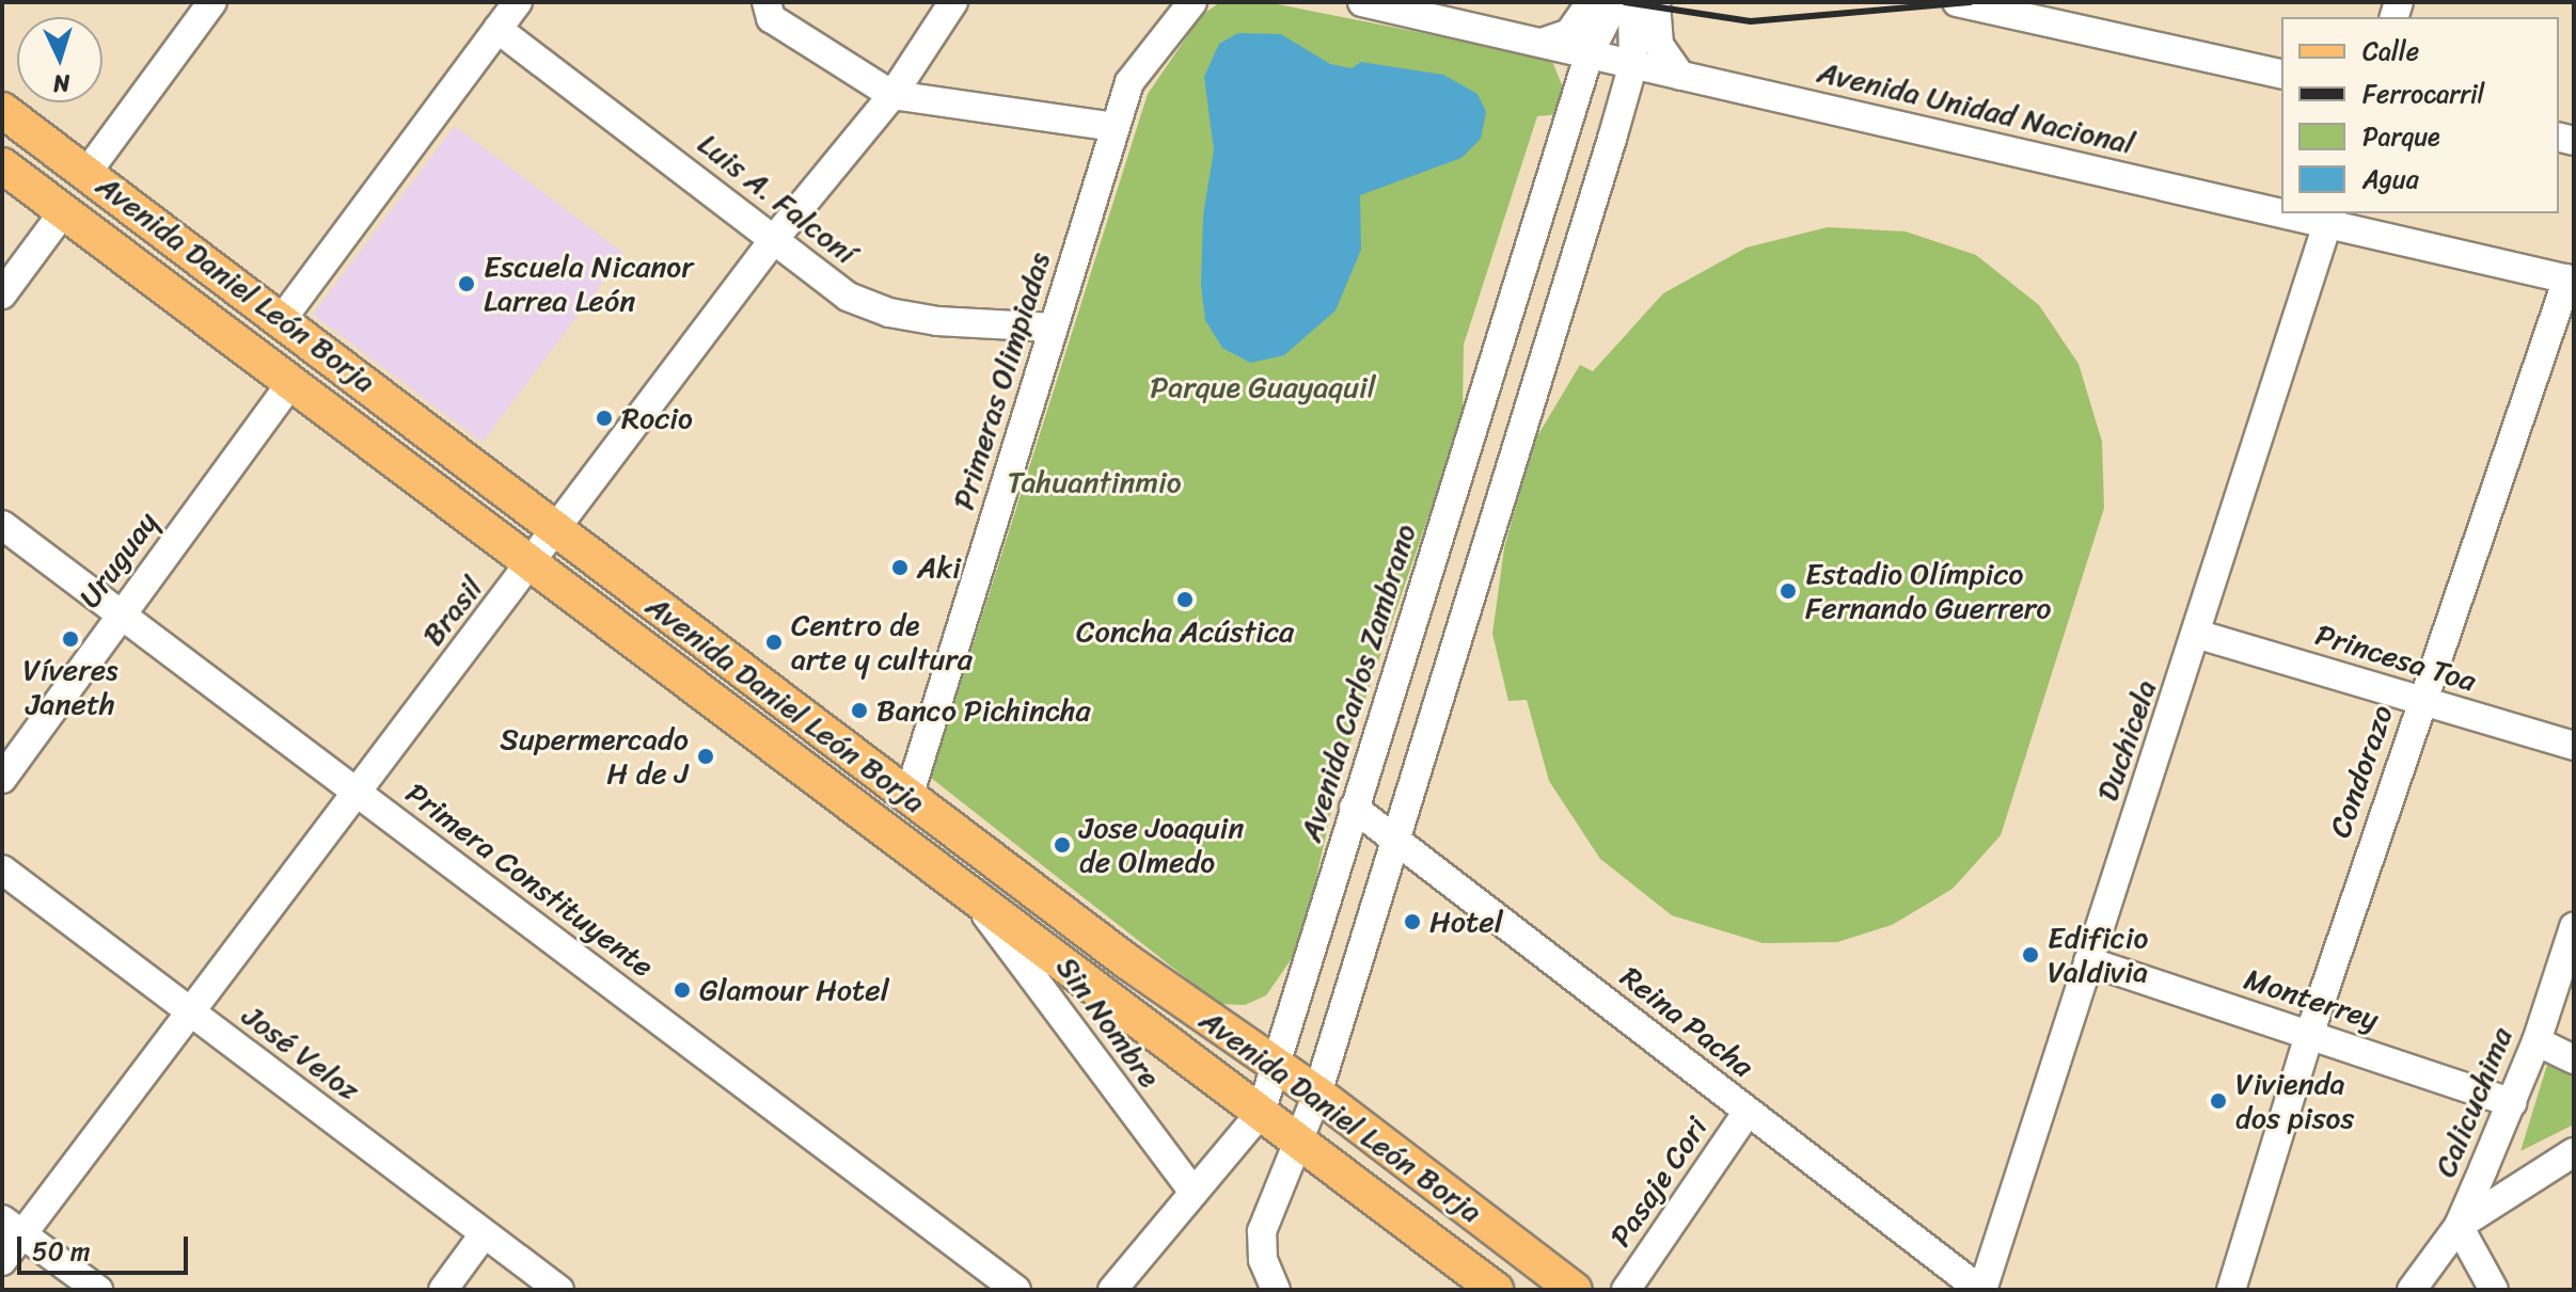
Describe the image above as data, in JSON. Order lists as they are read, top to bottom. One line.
{"streets":{"main road":["Avenida Daniel León Borja"],"street":["Avenida Unidad Nacional","Luis A. Falconí","Primeras Olimpiadas","Uruguay","Brasil","Princesa Toa","Avenida Carlos Zambrano","Duchicela","Condorazo","Primera Constituyente","Monterrey","Sin Nombre","Reina Pacha","José Veloz","Calicuchima","Pasaje Cori"]},"crossings":[["Avenida Unidad Nacional","Avenida Carlos Zambrano"],["Avenida Unidad Nacional","Duchicela"],["Avenida Unidad Nacional","Condorazo"],["Luis A. Falconí","Primeras Olimpiadas"],["Luis A. Falconí","Brasil"],["Avenida Daniel León Borja","Primeras Olimpiadas"],["Avenida Daniel León Borja","Uruguay"],["Avenida Daniel León Borja","Brasil"],["Avenida Daniel León Borja","Avenida Carlos Zambrano"],["Avenida Daniel León Borja","Sin Nombre"],["Uruguay","Primera Constituyente"],["Brasil","Primera Constituyente"],["Brasil","José Veloz"],["Princesa Toa","Duchicela"],["Princesa Toa","Condorazo"],["Avenida Carlos Zambrano","Sin Nombre"],["Avenida Carlos Zambrano","Reina Pacha"],["Duchicela","Monterrey"],["Duchicela","Reina Pacha"],["Condorazo","Monterrey"],["Monterrey","Calicuchima"],["Reina Pacha","Pasaje Cori"]],"parks":["Parque Guayaquil","Tahuantinmio"],"places":["Escuela Nicanor Larrea León","Rocio","Aki","Estadio Olímpico Fernando Guerrero","Concha Acústica","Víveres Janeth","Centro de arte y cultura","Banco Pichincha","Supermercado H de J","Jose Joaquin de Olmedo","Hotel","Edificio Valdivia","Glamour Hotel","Vivienda dos pisos"],"legend":["Calle","Ferrocarril","Parque","Agua"],"scale_bar":"50 m","north":"bottom"}
